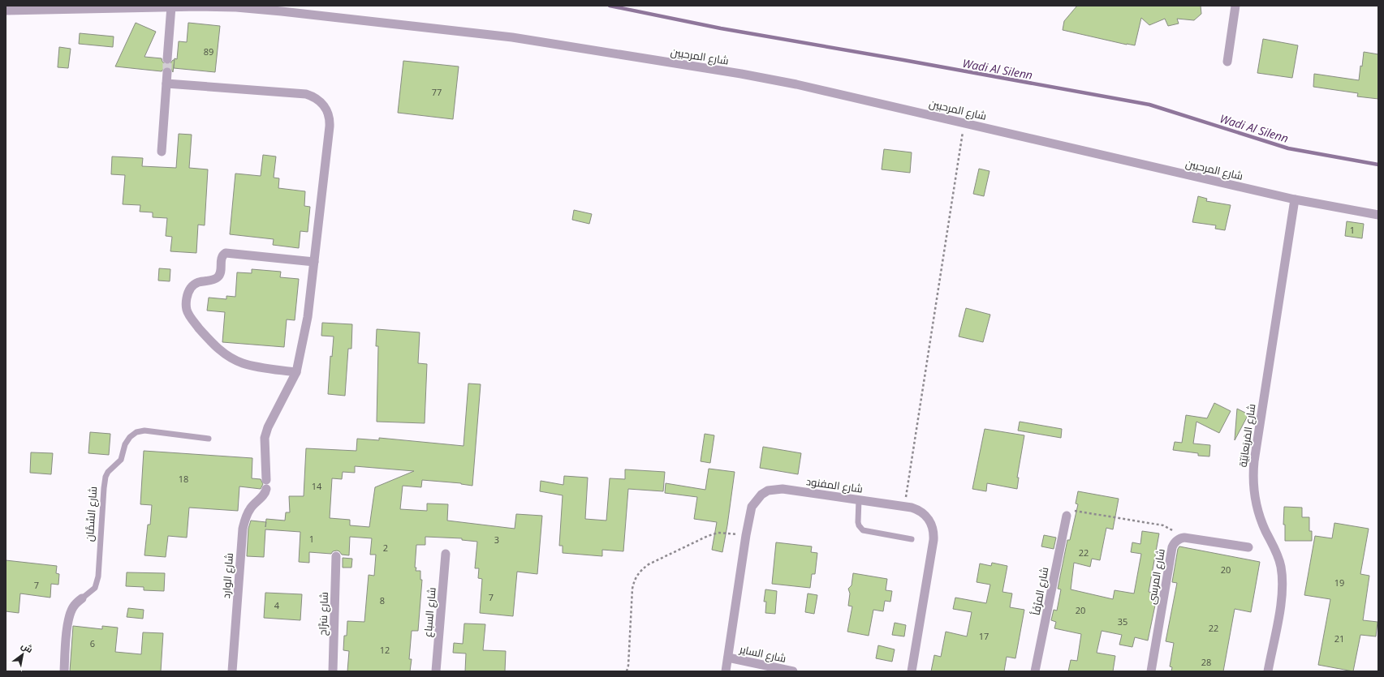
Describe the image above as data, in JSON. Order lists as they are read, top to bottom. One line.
{"streets":{"street":["شارع المرحبين","شارع المَربَعانِيّة","شارع المفنود","شارع السِّمَّان","شارع الوارد","شارع المرسى","شارع المرْفَأ","شارع السباع","شارع سَرَّاح","شارع الساير"]},"crossings":[["شارع المرحبين","شارع المَربَعانِيّة"],["شارع المفنود","شارع الساير"]],"water":["Wadi Al Silenn"],"house_numbers":["89","77","1","18","14","1","3","2","22","20","19","7","7","8","4","20","35","22","17","21","6","12","28"],"north":"top right"}
